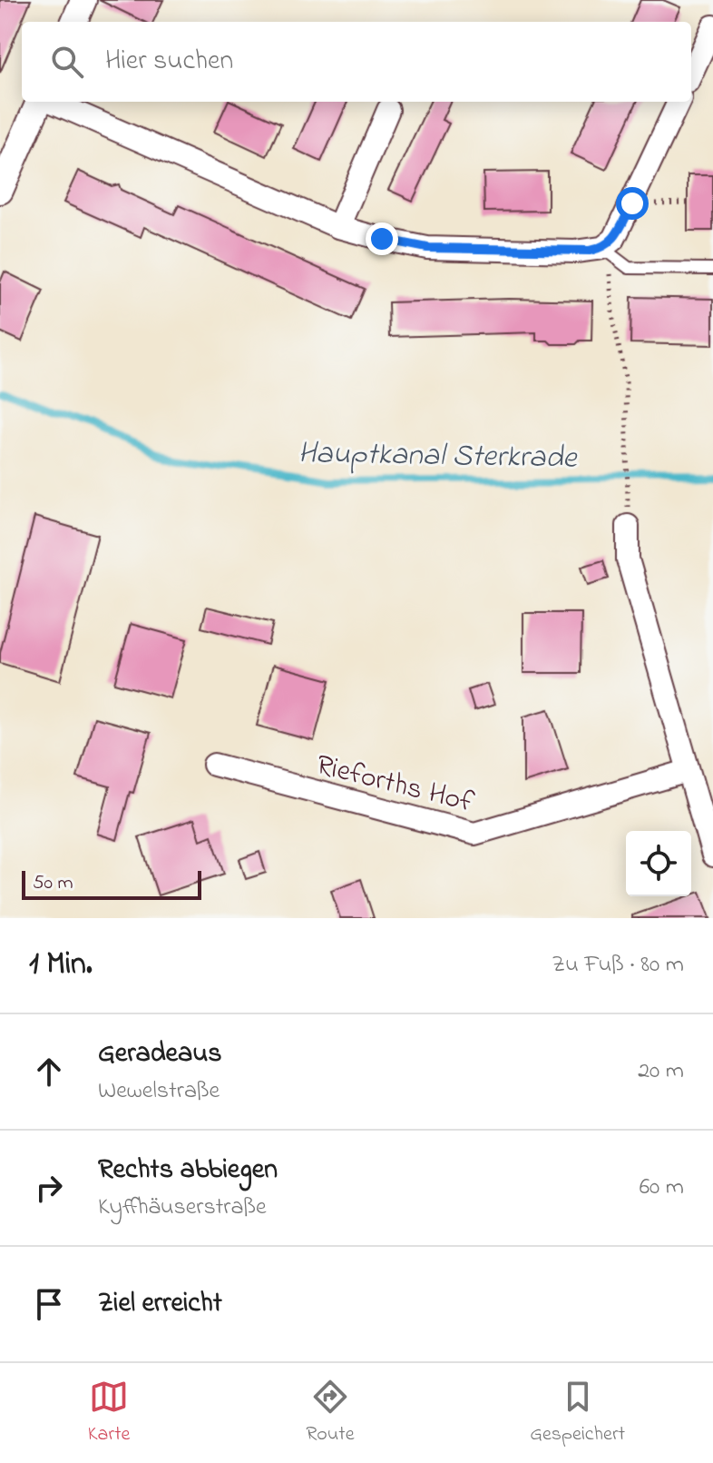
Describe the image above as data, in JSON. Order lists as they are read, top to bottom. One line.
{"streets":{"street":["Rieforths Hof"]},"water":["Hauptkanal Sterkrade"],"scale_bar":"50 m","page":{"search":"Hier suchen","scale":"50 m","heading":["1 Min.","Zu Fuß · 80 m"],"list":[["Geradeaus","Wewelstraße","20 m"],["Rechts abbiegen","Kyffhäuserstraße","60 m"],"Ziel erreicht"],"nav":["Karte","Route","Gespeichert"]}}
